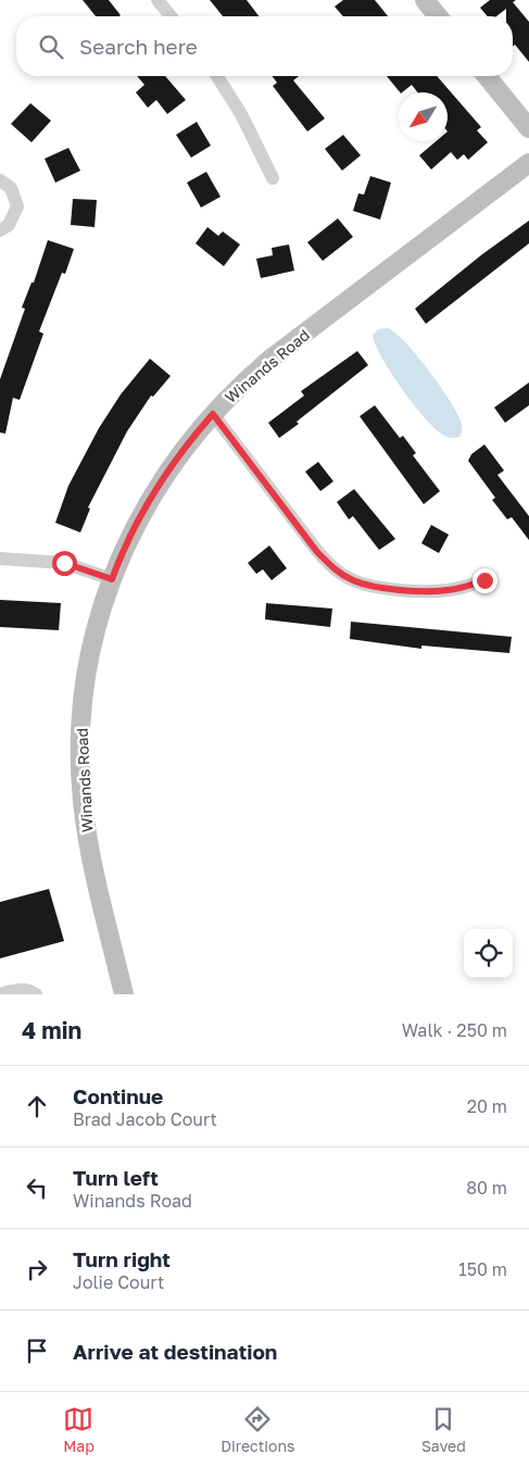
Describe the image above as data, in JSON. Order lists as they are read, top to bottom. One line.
{"streets":{"street":["Winands Road"]},"north":"bottom left","page":{"search":"Search here","heading":["4 min","Walk · 250 m"],"list":[["Continue","Brad Jacob Court","20 m"],["Turn left","Winands Road","80 m"],["Turn right","Jolie Court","150 m"],"Arrive at destination"],"nav":["Map","Directions","Saved"]}}
